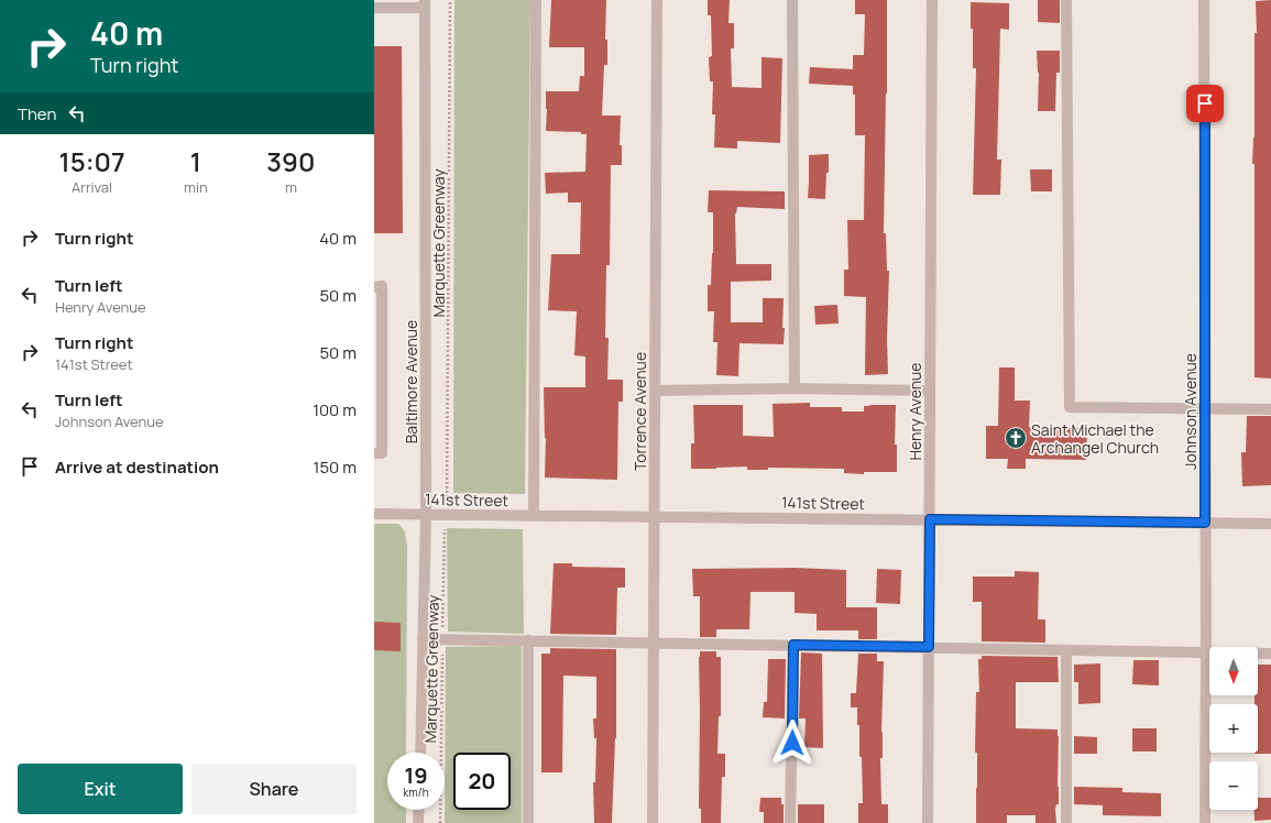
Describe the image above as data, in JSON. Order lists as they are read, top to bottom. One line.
{"streets":{"street":["Baltimore Avenue","Torrence Avenue","Henry Avenue","Johnson Avenue","141st Street"],"path":["Marquette Greenway"]},"crossings":[["Baltimore Avenue","141st Street"],["Torrence Avenue","141st Street"],["Henry Avenue","141st Street"],["Johnson Avenue","141st Street"]],"places":{"church":["Saint Michael the Archangel Church"]},"north":"bottom","page":{"turn":["40 m","Turn right"],"then":"Then","eta":["15:07","Arrival","1","min","390","m"],"list":[{"name":"Turn right","value":"40 m"},{"name":"Turn left","note":"Henry Avenue","value":"50 m"},{"name":"Turn right","note":"141st Street","value":"50 m"},{"name":"Turn left","note":"Johnson Avenue","value":"100 m"},{"name":"Arrive at destination","value":"150 m"}],"map_buttons":["+","−"],"speed":"19 km/h","limit":"20","buttons":["Exit","Share"]}}
